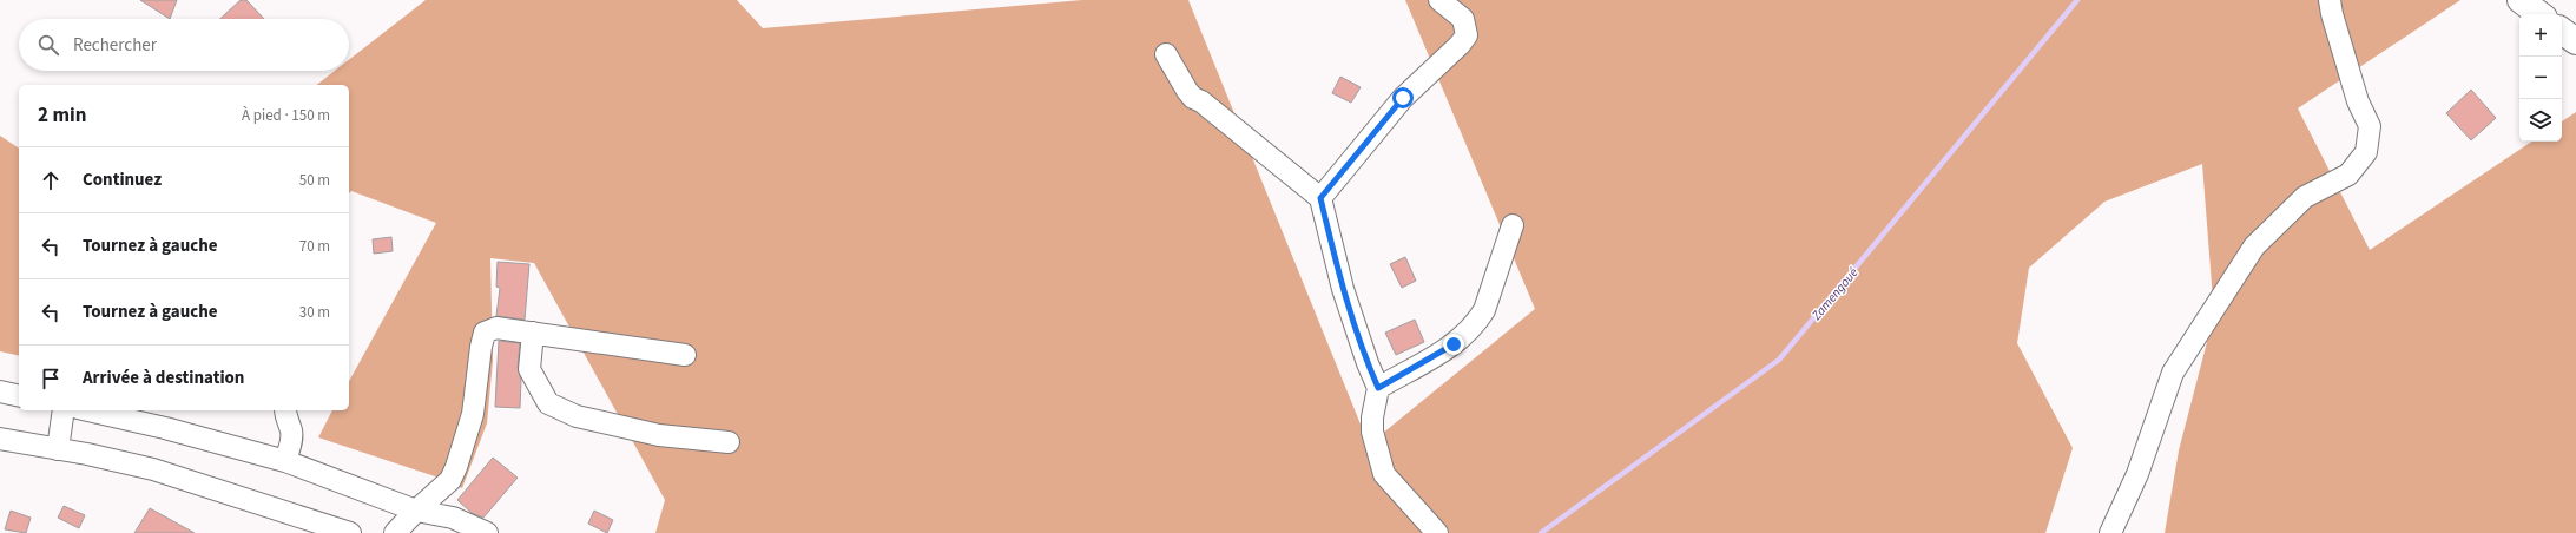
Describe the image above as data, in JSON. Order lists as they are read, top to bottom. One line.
{"water":["Zamengoué"],"page":{"map_buttons":["+","−"],"search":"Rechercher","heading":["2 min","À pied · 150 m"],"list":[["Continuez","50 m"],["Tournez à gauche","70 m"],["Tournez à gauche","30 m"],"Arrivée à destination"]}}
